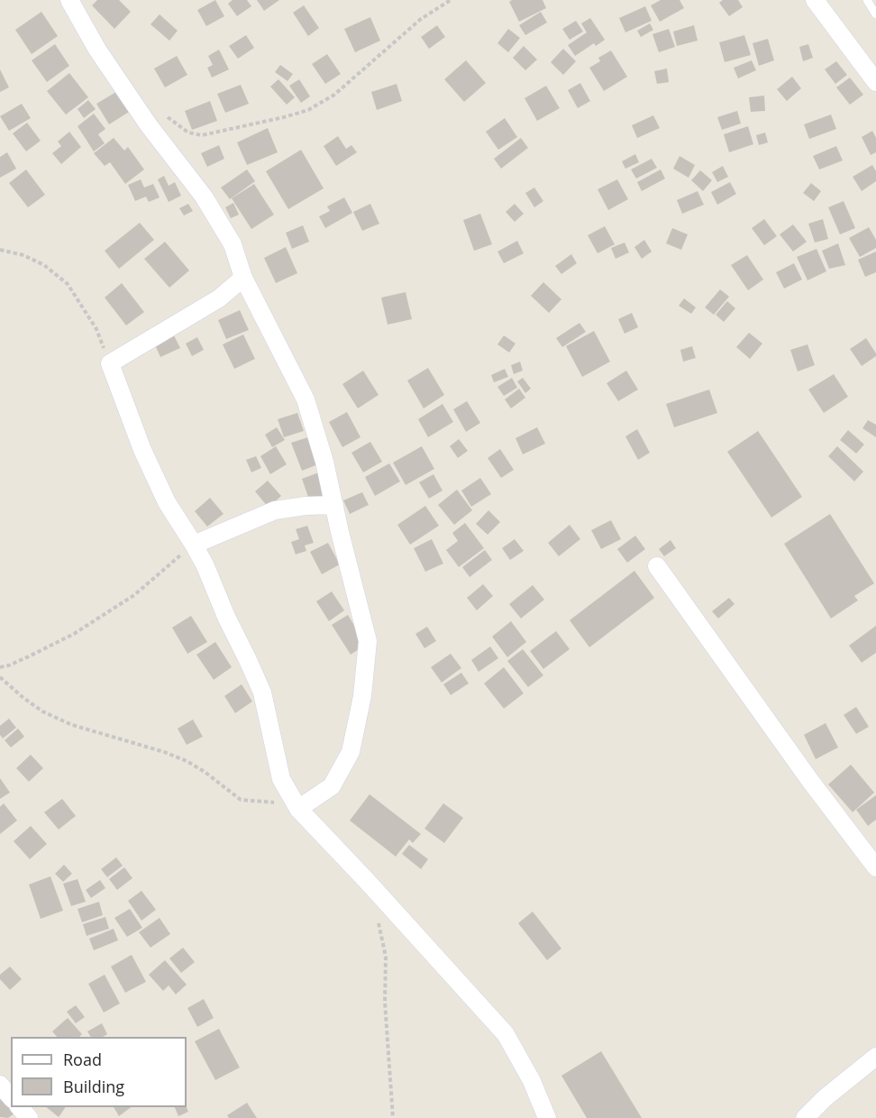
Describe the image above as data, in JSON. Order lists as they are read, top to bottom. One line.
{"legend":["Road","Building"]}
